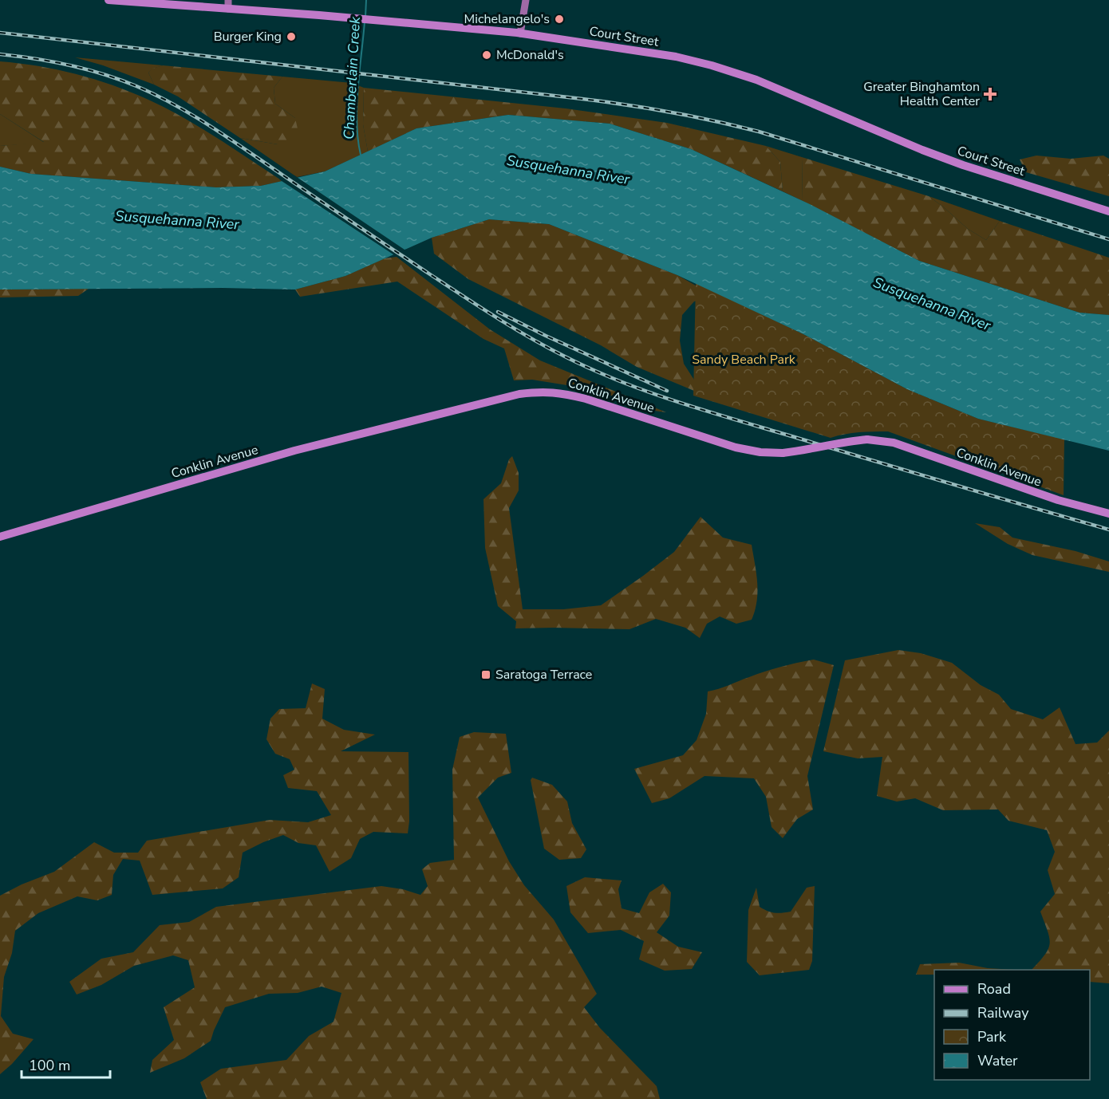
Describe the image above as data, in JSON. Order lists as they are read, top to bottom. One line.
{"streets":{"main road":["Court Street","Conklin Avenue"]},"water":["Chamberlain Creek","Susquehanna River"],"parks":["Sandy Beach Park"],"places":{"other":["Michelangelo's","Burger King","McDonald's"],"health":["Greater Binghamton Health Center"],"transit":["Saratoga Terrace"]},"legend":["Road","Railway","Park","Water"],"scale_bar":"100 m"}
